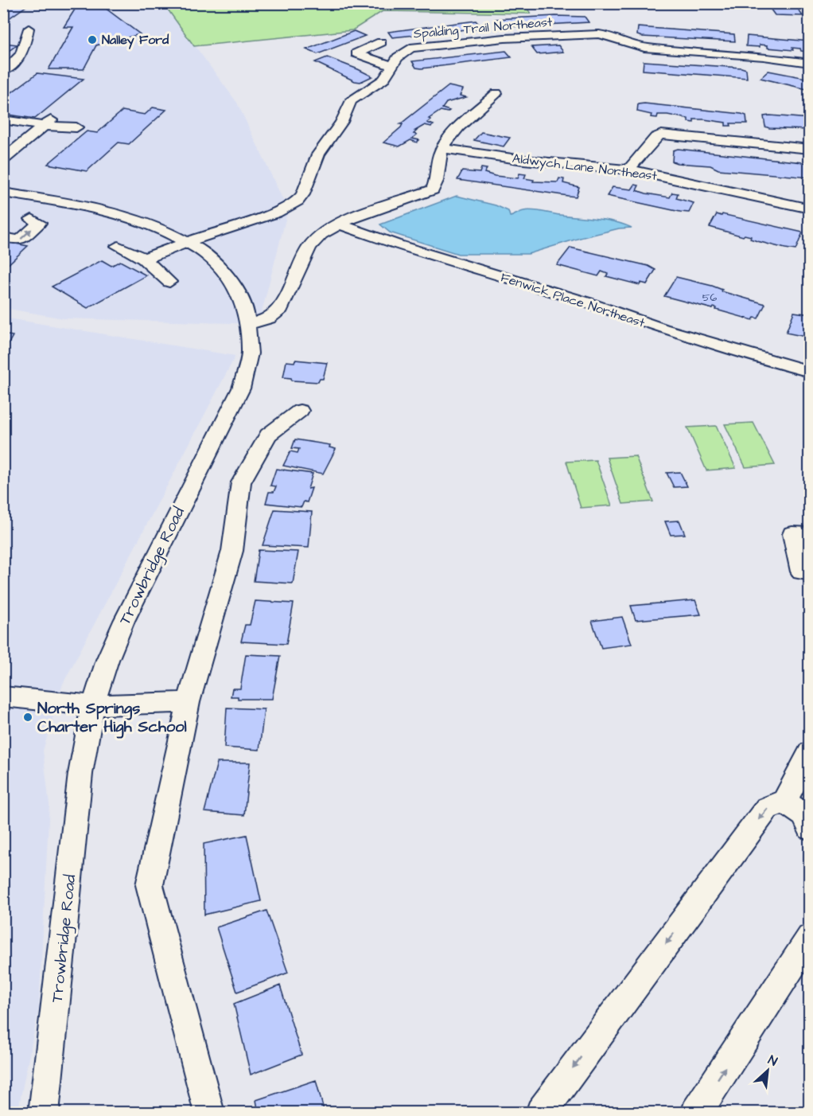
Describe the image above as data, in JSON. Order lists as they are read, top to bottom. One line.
{"streets":{"street":["Spalding Trail Northeast","Aldwych Lane Northeast","Fenwick Place Northeast","Trowbridge Road"]},"crossings":[["Spalding Trail Northeast","Trowbridge Road"]],"places":["Nalley Ford","North Springs Charter High School"],"house_numbers":["56"],"north":"top right"}
